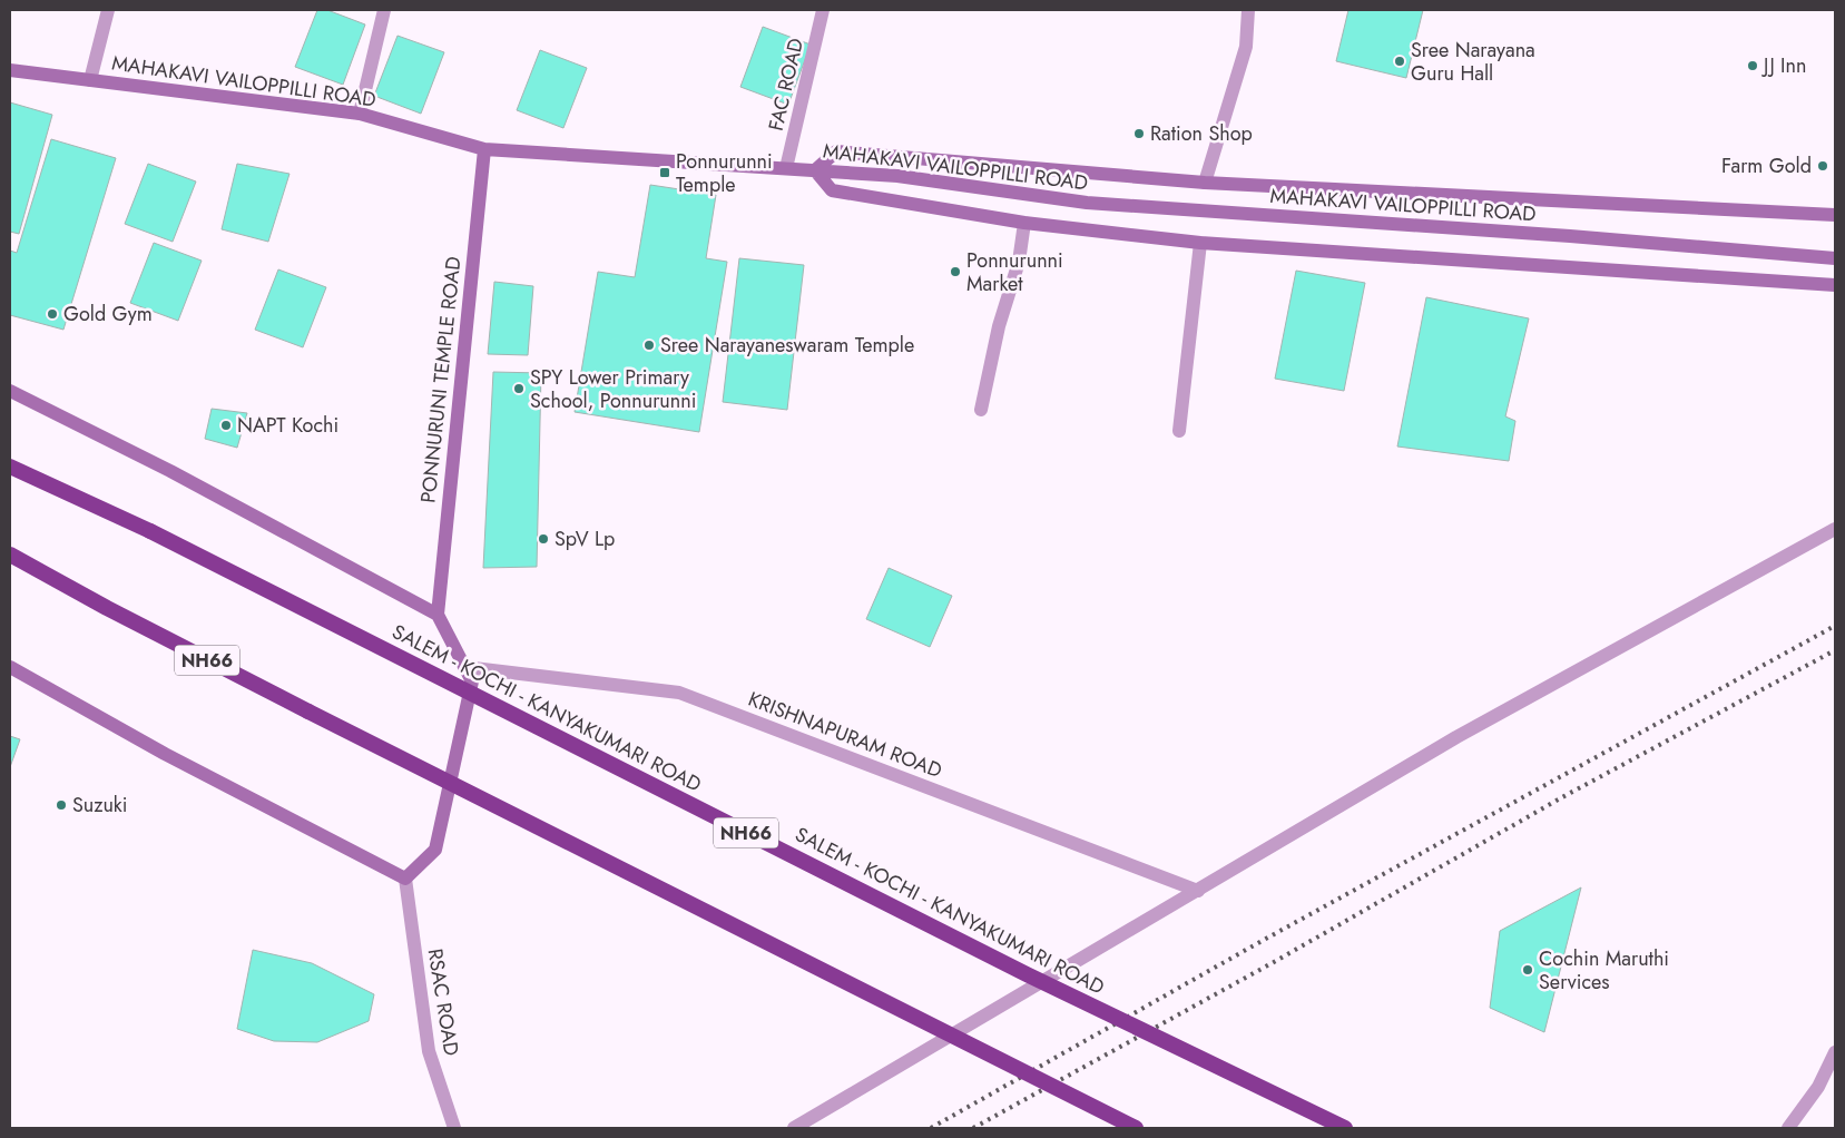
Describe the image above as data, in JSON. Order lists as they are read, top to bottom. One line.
{"streets":{"highway":["NH66","SALEM - KOCHI - KANYAKUMARI ROAD"],"main road":["MAHAKAVI VAILOPPILLI ROAD","PONNURUNI TEMPLE ROAD"],"street":["FAC ROAD","KRISHNAPURAM ROAD","RSAC ROAD"]},"crossings":[["MAHAKAVI VAILOPPILLI ROAD","FAC ROAD"],["MAHAKAVI VAILOPPILLI ROAD","PONNURUNI TEMPLE ROAD"]],"places":{"other":["Sree Narayana Guru Hall","JJ Inn","Ration Shop","Farm Gold","Ponnurunni Market","Gold Gym","Sree Narayaneswaram Temple","SPY Lower Primary School, Ponnurunni","NAPT Kochi","SpV Lp","Suzuki","Cochin Maruthi Services"],"transit":["Ponnurunni Temple"]}}
